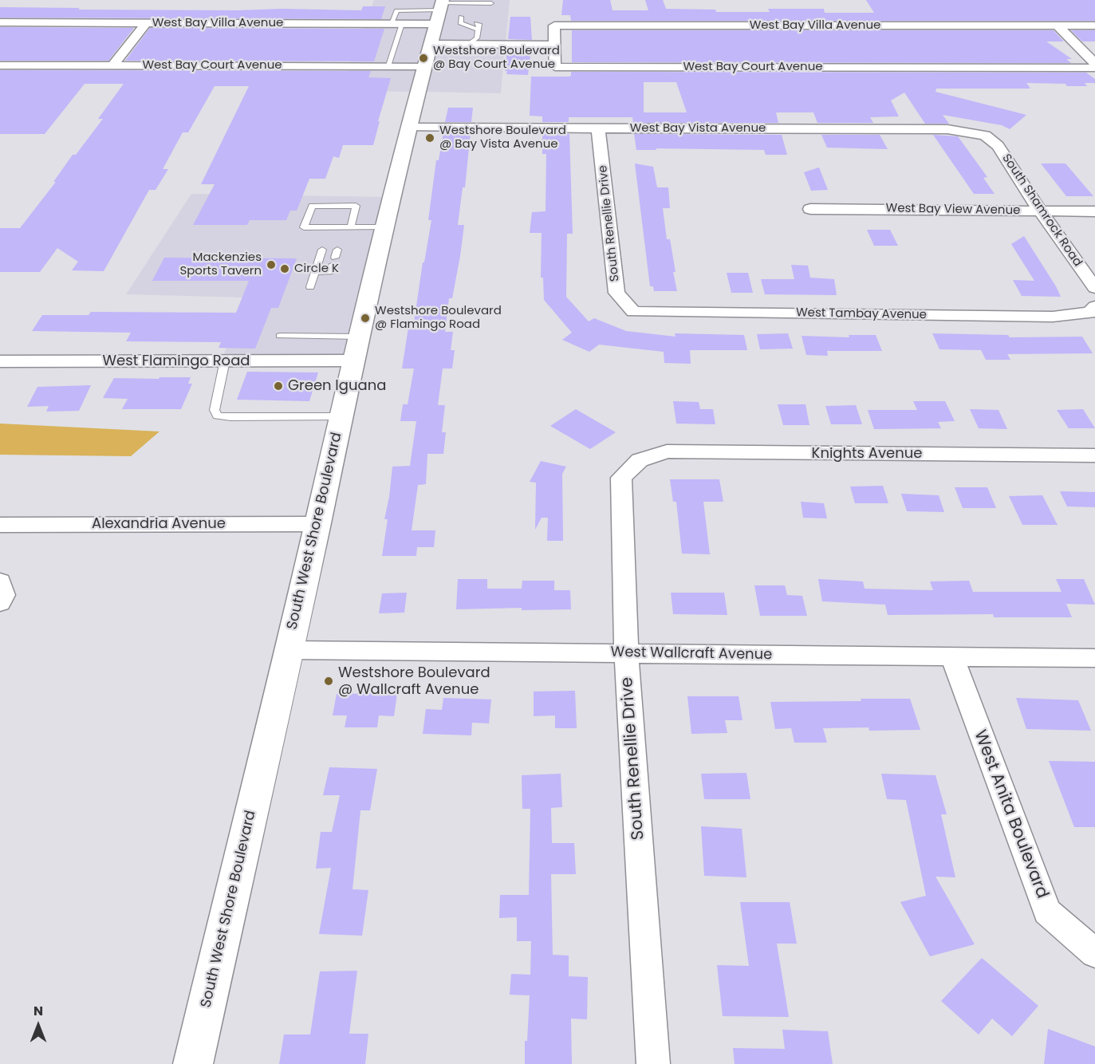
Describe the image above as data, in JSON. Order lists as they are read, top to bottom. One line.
{"streets":{"street":["West Bay Villa Avenue","West Bay Court Avenue","West Bay Vista Avenue","West Bay View Avenue","South Shamrock Road","South Renellie Drive","West Tambay Avenue","West Flamingo Road","Knights Avenue","Alexandria Avenue","South West Shore Boulevard","West Wallcraft Avenue","West Anita Boulevard"]},"crossings":[["West Bay Villa Avenue","West Bay Court Avenue"],["West Bay Villa Avenue","South West Shore Boulevard"],["West Bay Court Avenue","South West Shore Boulevard"],["West Bay Vista Avenue","South Shamrock Road"],["West Bay Vista Avenue","South Renellie Drive"],["West Bay Vista Avenue","South West Shore Boulevard"],["West Bay View Avenue","South Shamrock Road"],["South Renellie Drive","West Tambay Avenue"],["South Renellie Drive","Knights Avenue"],["South Renellie Drive","West Wallcraft Avenue"],["West Flamingo Road","South West Shore Boulevard"],["Alexandria Avenue","South West Shore Boulevard"],["South West Shore Boulevard","West Wallcraft Avenue"],["West Wallcraft Avenue","West Anita Boulevard"]],"places":["Westshore Boulevard @ Bay Court Avenue","Westshore Boulevard @ Bay Vista Avenue","Mackenzies Sports Tavern","Circle K","Westshore Boulevard @ Flamingo Road","Green Iguana","Westshore Boulevard @ Wallcraft Avenue"],"north":"top"}
